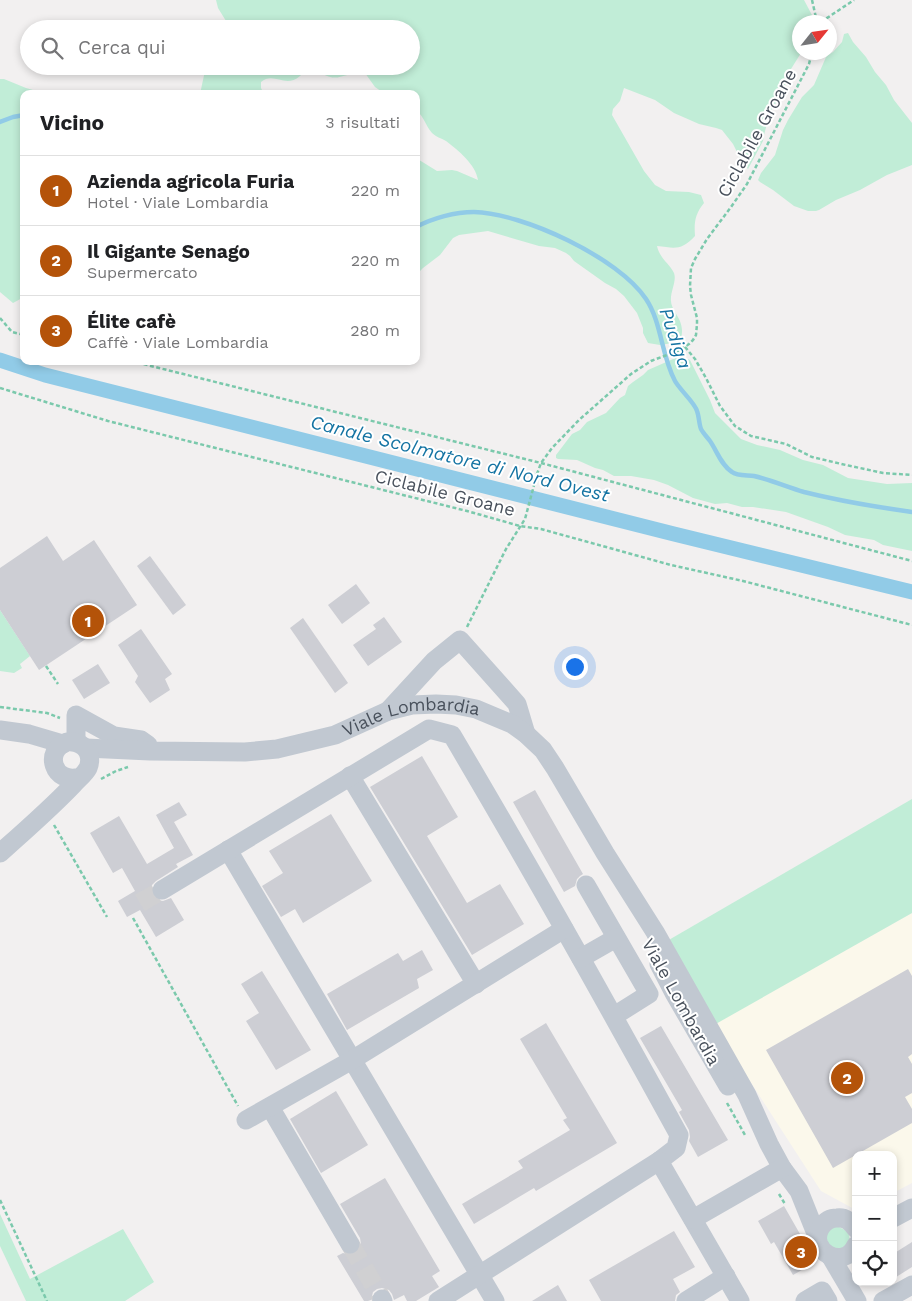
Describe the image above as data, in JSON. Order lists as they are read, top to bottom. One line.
{"streets":{"street":["Viale Lombardia"],"path":["Ciclabile Groane"]},"water":["Pudiga","Canale Scolmatore di Nord Ovest"],"north":"top right","page":{"search":"Cerca qui","heading":["Vicino","3 risultati"],"list":[{"mark":"1","name":"Azienda agricola Furia","note":"Hotel · Viale Lombardia","value":"220 m"},{"mark":"2","name":"Il Gigante Senago","note":"Supermercato","value":"220 m"},{"mark":"3","name":"Élite cafè","note":"Caffè · Viale Lombardia","value":"280 m"}],"pins":["1","2","3"],"map_buttons":["+","−"]}}
